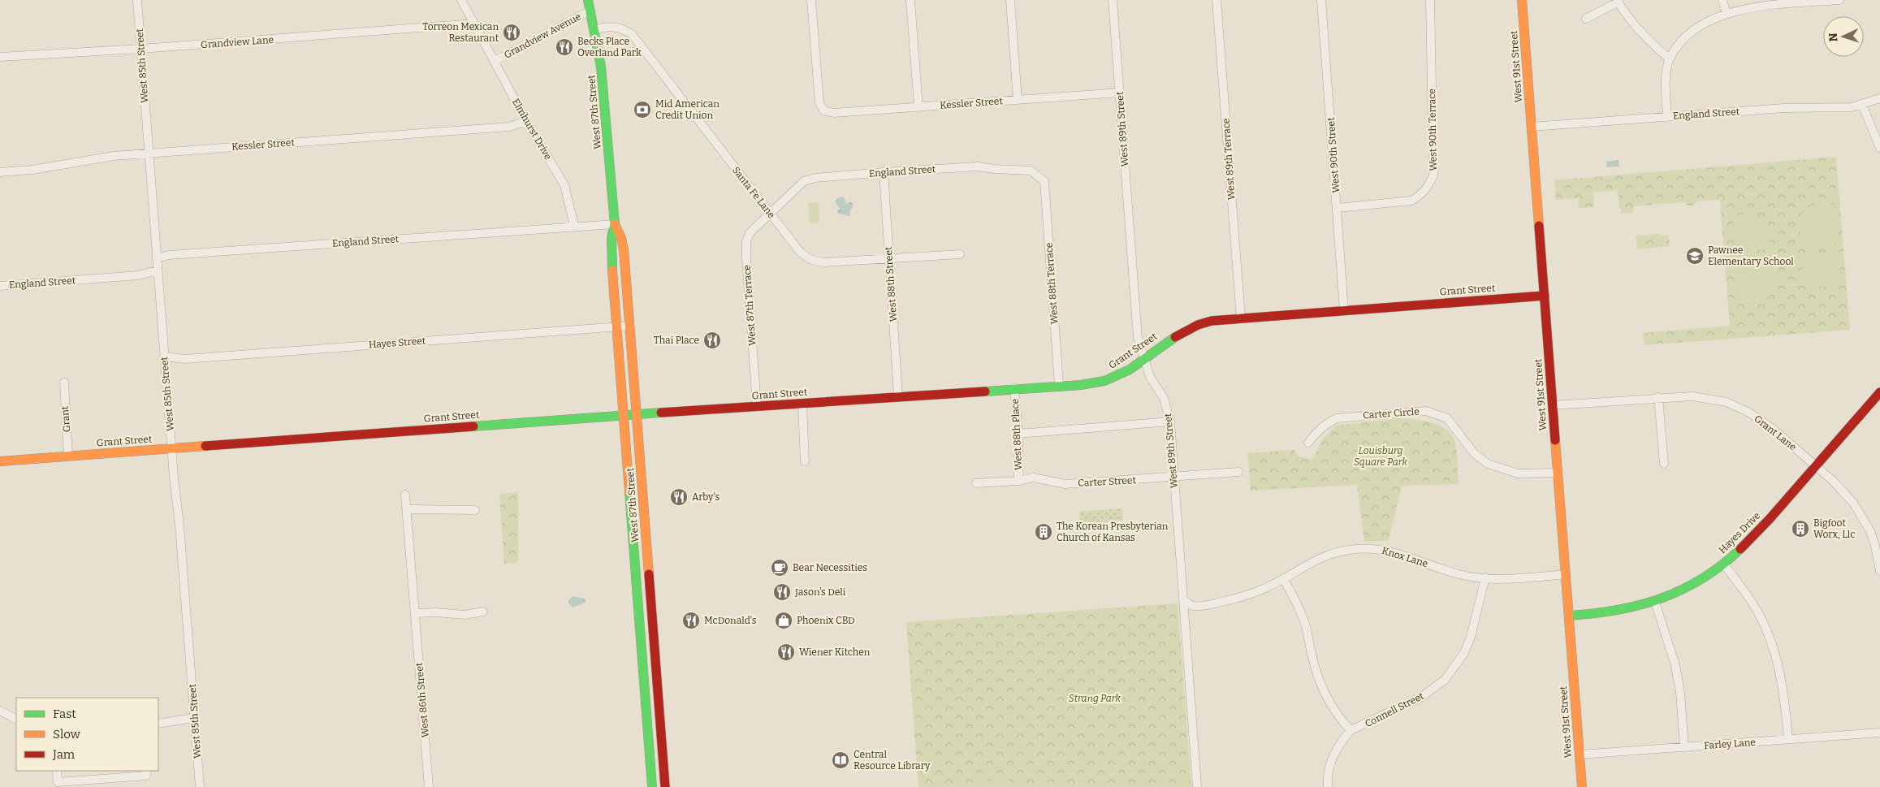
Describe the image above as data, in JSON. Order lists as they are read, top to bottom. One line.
{"streets":{"street":["Grandview Avenue","Grandview Lane","West 85th Street","West 91st Street","Kessler Street","West 87th Street","England Street","Elmhurst Drive","West 89th Street","West 90th Terrace","West 90th Street","West 89th Terrace","Santa Fe Lane","West 88th Terrace","West 88th Street","Grant Street","West 87th Terrace","Hayes Street","Carter Circle","Grant","Grant Lane","West 88th Place","Carter Street","Hayes Drive","Knox Lane","West 86th Street","Connell Street","Farley Lane"]},"crossings":[["Grandview Avenue","West 87th Street"],["Grandview Avenue","Elmhurst Drive"],["Grandview Lane","West 85th Street"],["Grandview Lane","Elmhurst Drive"],["West 85th Street","Kessler Street"],["West 85th Street","England Street"],["West 85th Street","Grant Street"],["West 85th Street","Hayes Street"],["West 91st Street","England Street"],["West 91st Street","Grant Street"],["West 91st Street","Carter Circle"],["West 91st Street","Grant Lane"],["West 91st Street","Hayes Drive"],["West 91st Street","Knox Lane"],["West 91st Street","Farley Lane"],["Kessler Street","Elmhurst Drive"],["Kessler Street","West 89th Street"],["West 87th Street","Santa Fe Lane"],["West 87th Street","Grant Street"],["West 87th Street","Hayes Street"],["England Street","Elmhurst Drive"],["England Street","Santa Fe Lane"],["England Street","West 88th Terrace"],["England Street","West 88th Street"],["England Street","West 87th Terrace"],["West 89th Street","Grant Street"],["West 89th Street","Carter Street"],["West 89th Street","Knox Lane"],["West 90th Terrace","West 90th Street"],["West 90th Street","Grant Street"],["West 89th Terrace","Grant Street"],["Santa Fe Lane","West 88th Street"],["Santa Fe Lane","West 87th Terrace"],["West 88th Terrace","Grant Street"],["West 88th Street","Grant Street"],["Grant Street","West 87th Terrace"],["Grant Street","Grant"],["Grant Street","West 88th Place"],["Grant Lane","Hayes Drive"],["West 88th Place","Carter Street"],["Knox Lane","Connell Street"]],"parks":["Louisburg Square Park","Strang Park"],"places":{"restaurant":["Torreon Mexican Restaurant","Becks Place Overland Park","Thai Place","Arby's","Jason's Deli","McDonald's","Wiener Kitchen"],"bank":["Mid American Credit Union"],"school or university":["Pawnee Elementary School"],"building":["Bigfoot Worx, Llc","The Korean Presbyterian Church of Kansas"],"cafe":["Bear Necessities"],"shop":["Phoenix CBD"],"library":["Central Resource Library"]},"legend":["Fast","Slow","Jam"],"north":"left"}
